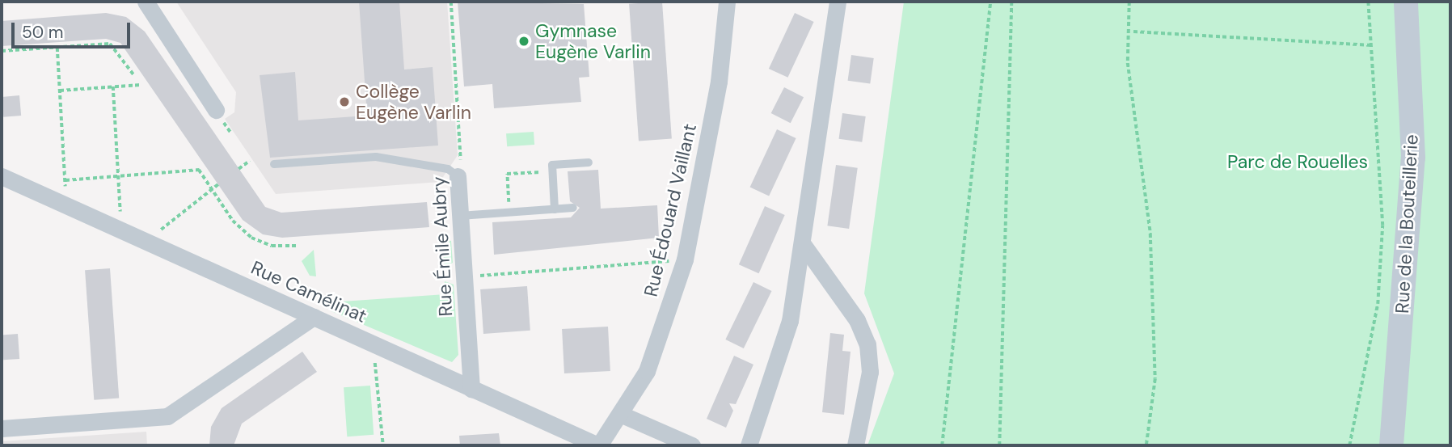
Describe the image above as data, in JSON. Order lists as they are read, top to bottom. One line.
{"streets":{"street":["Rue Édouard Vaillant","Rue de la Bouteillerie","Rue Émile Aubry","Rue Camélinat"]},"crossings":[["Rue Édouard Vaillant","Rue Camélinat"],["Rue Émile Aubry","Rue Camélinat"]],"parks":["Parc de Rouelles"],"places":["Gymnase Eugène Varlin","Collège Eugène Varlin"],"scale_bar":"50 m"}
